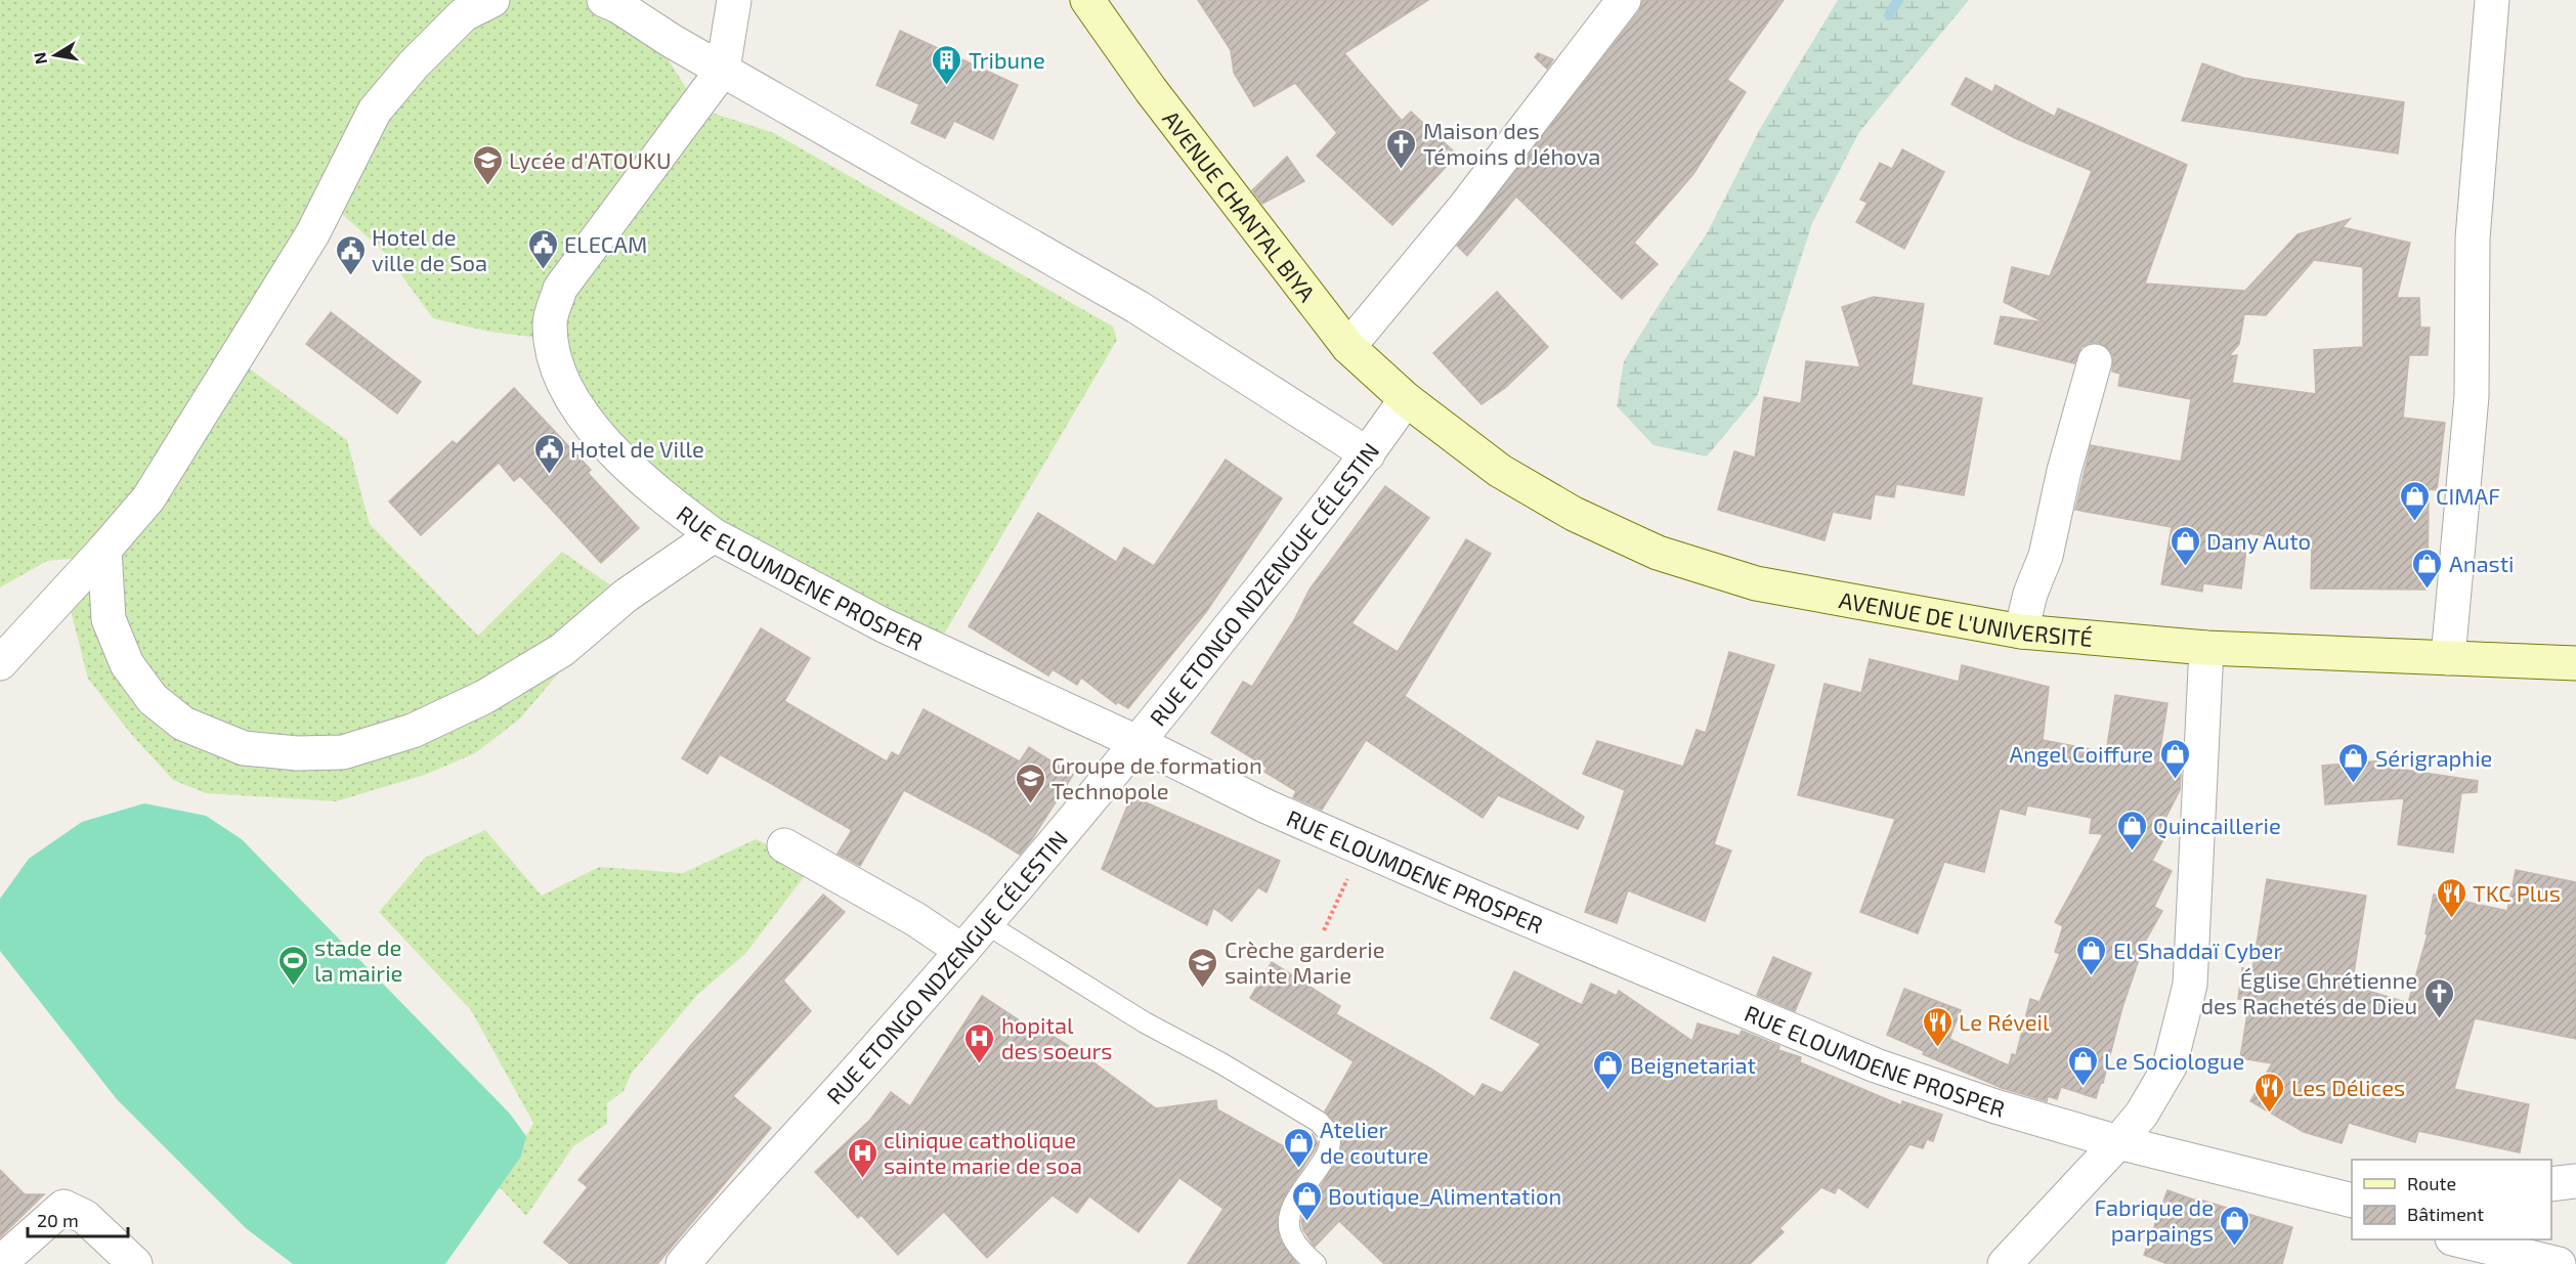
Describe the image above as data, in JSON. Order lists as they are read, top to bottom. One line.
{"streets":{"main road":["AVENUE CHANTAL BIYA","AVENUE DE L'UNIVERSITÉ"],"street":["RUE ELOUMDENE PROSPER","RUE ETONGO NDZENGUE CÉLESTIN"]},"crossings":[["AVENUE CHANTAL BIYA","RUE ETONGO NDZENGUE CÉLESTIN"],["AVENUE CHANTAL BIYA","AVENUE DE L'UNIVERSITÉ"],["RUE ELOUMDENE PROSPER","RUE ETONGO NDZENGUE CÉLESTIN"],["RUE ETONGO NDZENGUE CÉLESTIN","AVENUE DE L'UNIVERSITÉ"]],"places":{"building":["Tribune"],"church":["Maison des Témoins d Jéhova","Église Chrétienne des Rachetés de Dieu"],"school or university":["Lycée d'ATOUKU","Groupe de formation Technopole","Crèche garderie sainte Marie"],"public building":["ELECAM","Hotel de ville de Soa","Hotel de Ville"],"shop":["CIMAF","Dany Auto","Anasti","Angel Coiffure","Sérigraphie","Quincaillerie","El Shaddaï Cyber","Le Sociologue","Beignetariat","Atelier de couture","Boutique_Alimentation","Fabrique de parpaings"],"restaurant":["TKC Plus","Le Réveil","Les Délices"],"sports":["stade de la mairie"],"hospital":["hopital des soeurs","clinique catholique sainte marie de soa"]},"legend":["Route","Bâtiment"],"scale_bar":"20 m","north":"left"}
